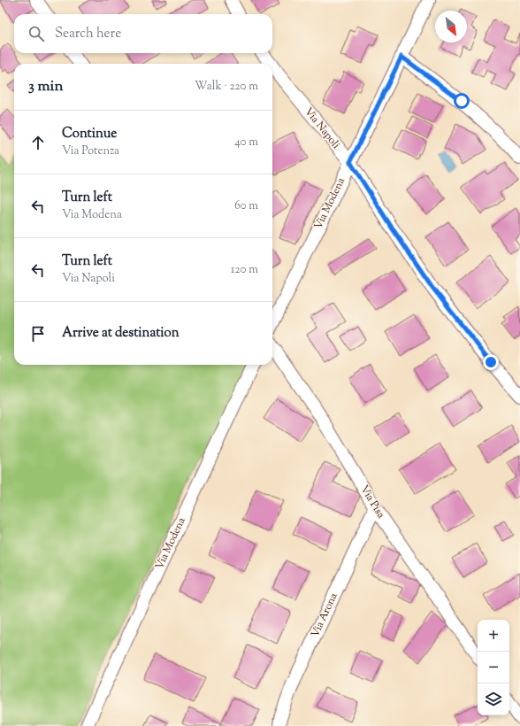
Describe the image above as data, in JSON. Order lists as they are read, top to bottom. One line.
{"streets":{"street":["Via Napoli","Via Modena","Via Pisa","Via Arona"]},"crossings":[["Via Napoli","Via Modena"],["Via Pisa","Via Arona"]],"north":"bottom right","page":{"search":"Search here","heading":["3 min","Walk · 220 m"],"list":[["Continue","Via Potenza","40 m"],["Turn left","Via Modena","60 m"],["Turn left","Via Napoli","120 m"],"Arrive at destination"],"map_buttons":["+","−"]}}
